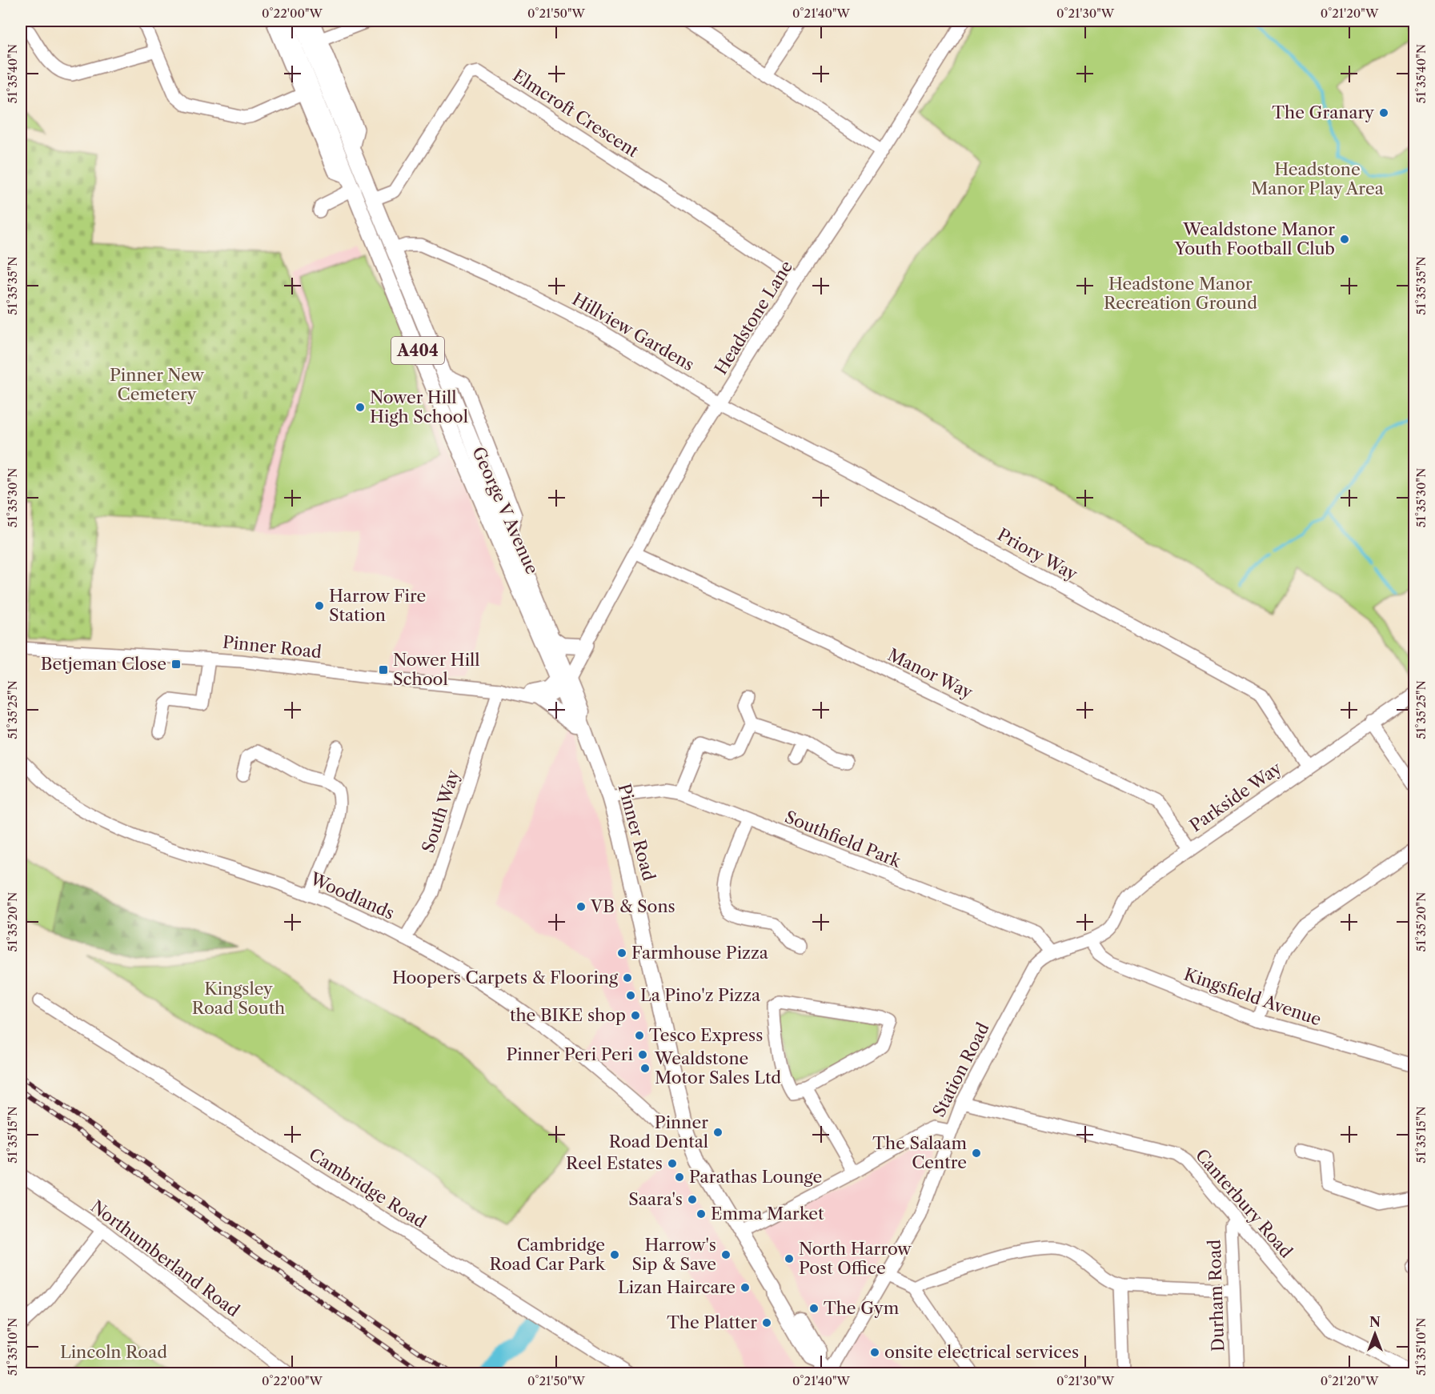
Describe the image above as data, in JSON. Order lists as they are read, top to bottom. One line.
{"streets":{"main road":["A404","George V Avenue","Pinner Road"],"street":["Elmcroft Crescent","Headstone Lane","Hillview Gardens","Priory Way","Manor Way","Parkside Way","South Way","Southfield Park","Woodlands","Kingsfield Avenue","Station Road","Cambridge Road","Canterbury Road","Northumberland Road","Durham Road"]},"crossings":[["Elmcroft Crescent","Headstone Lane"],["Elmcroft Crescent","George V Avenue"],["Headstone Lane","Hillview Gardens"],["Headstone Lane","George V Avenue"],["Headstone Lane","Priory Way"],["Headstone Lane","Pinner Road"],["Headstone Lane","Manor Way"],["Hillview Gardens","George V Avenue"],["Hillview Gardens","Priory Way"],["George V Avenue","Pinner Road"],["Priory Way","Parkside Way"],["Pinner Road","South Way"],["Pinner Road","Southfield Park"],["Pinner Road","Station Road"],["Manor Way","Parkside Way"],["Parkside Way","Kingsfield Avenue"],["Parkside Way","Station Road"],["South Way","Woodlands"],["Southfield Park","Station Road"],["Kingsfield Avenue","Station Road"],["Station Road","Canterbury Road"],["Canterbury Road","Durham Road"]],"parks":["Headstone Manor Play Area","Headstone Manor Recreation Ground","Pinner New Cemetery","Kingsley Road South","Lincoln Road"],"places":{"other":["The Granary","Wealdstone Manor Youth Football Club","Nower Hill High School","Harrow Fire Station","VB & Sons","Farmhouse Pizza","Hoopers Carpets & Flooring","La Pino'z Pizza","the BIKE shop","Tesco Express","Pinner Peri Peri","Wealdstone Motor Sales Ltd","Pinner Road Dental","The Salaam Centre","Reel Estates","Parathas Lounge","Saara's","Emma Market","Cambridge Road Car Park","Harrow's Sip & Save","North Harrow Post Office","Lizan Haircare","The Gym","The Platter","onsite electrical services"],"transit":["Betjeman Close","Nower Hill School"]},"north":"top","coordinates":["0°22'00\"W","0°21'50\"W","0°21'40\"W","0°21'30\"W","0°21'20\"W","51°35'40\"N","51°35'35\"N","51°35'30\"N","51°35'25\"N","51°35'20\"N","51°35'15\"N","51°35'10\"N"]}
